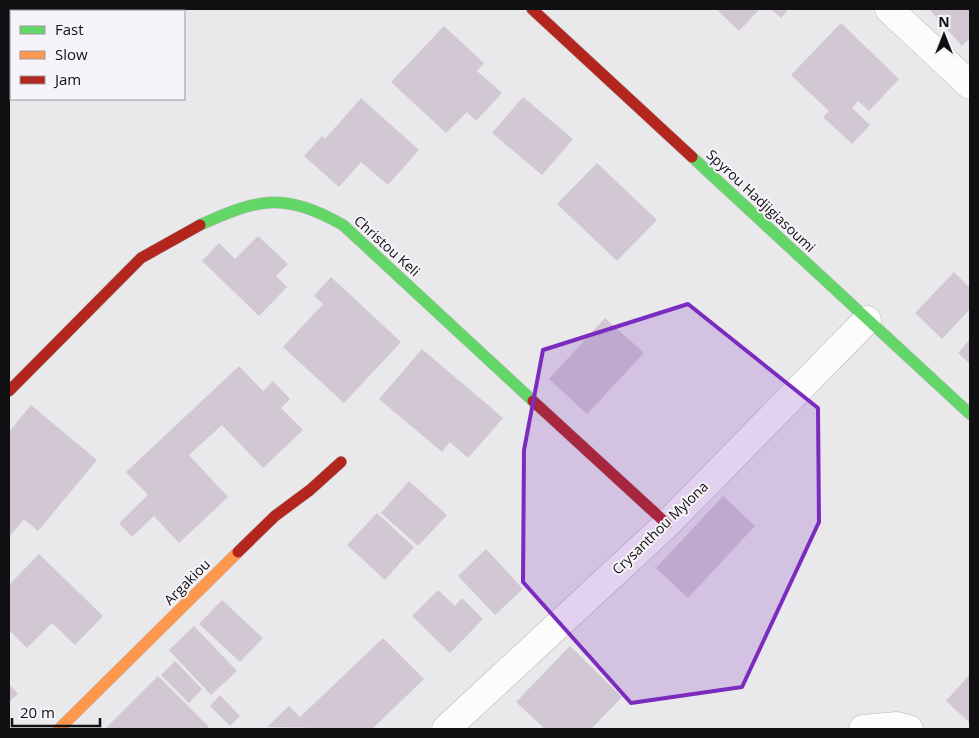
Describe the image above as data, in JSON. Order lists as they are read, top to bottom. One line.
{"streets":{"street":["Spyrou Hadjigiasoumi","Christou Keli","Crysanthou Mylona","Argakiou"]},"crossings":[["Spyrou Hadjigiasoumi","Crysanthou Mylona"],["Christou Keli","Crysanthou Mylona"]],"legend":["Fast","Slow","Jam"],"scale_bar":"20 m","north":"top"}
